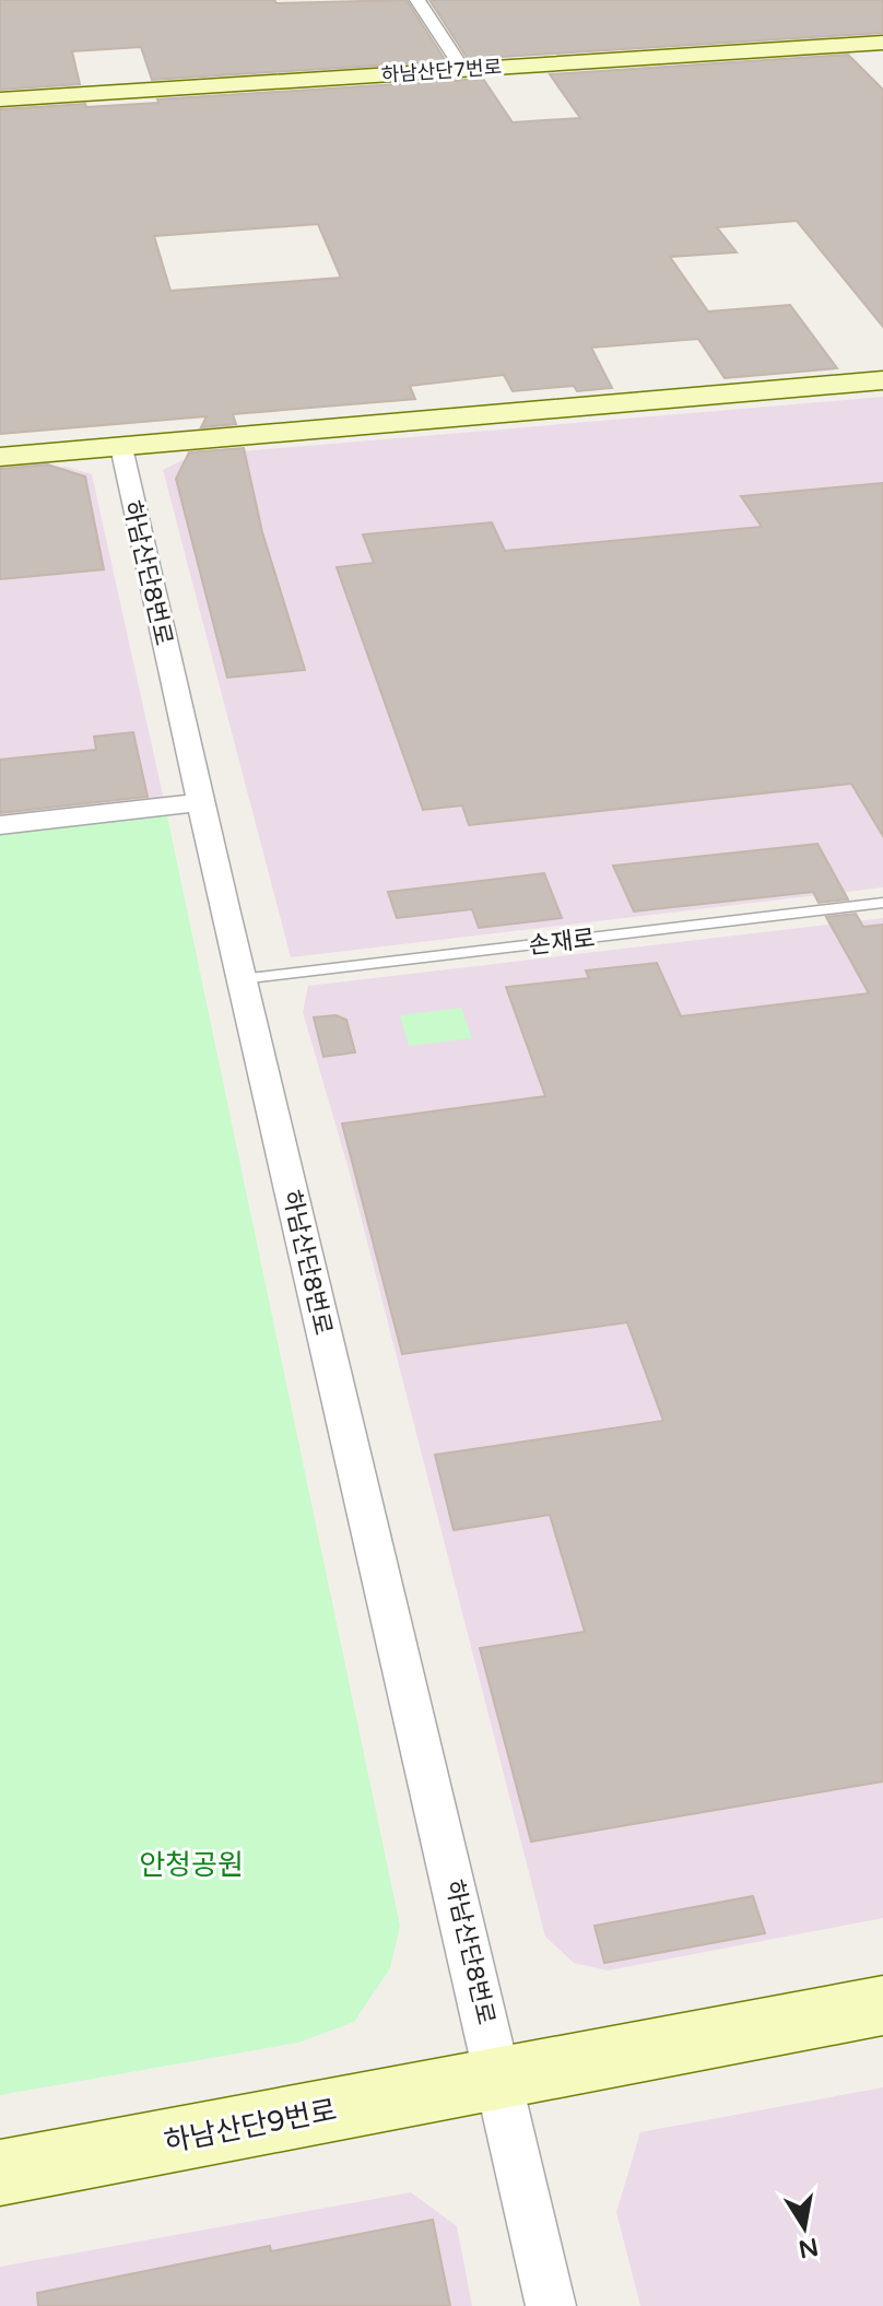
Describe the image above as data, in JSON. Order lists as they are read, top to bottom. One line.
{"streets":{"street":["하남산단7번로","하남산단8번로","하남산단9번로"],"lane":["손재로"]},"crossings":[["하남산단8번로","손재로"],["하남산단8번로","하남산단9번로"]],"parks":["안청공원"],"north":"bottom"}
